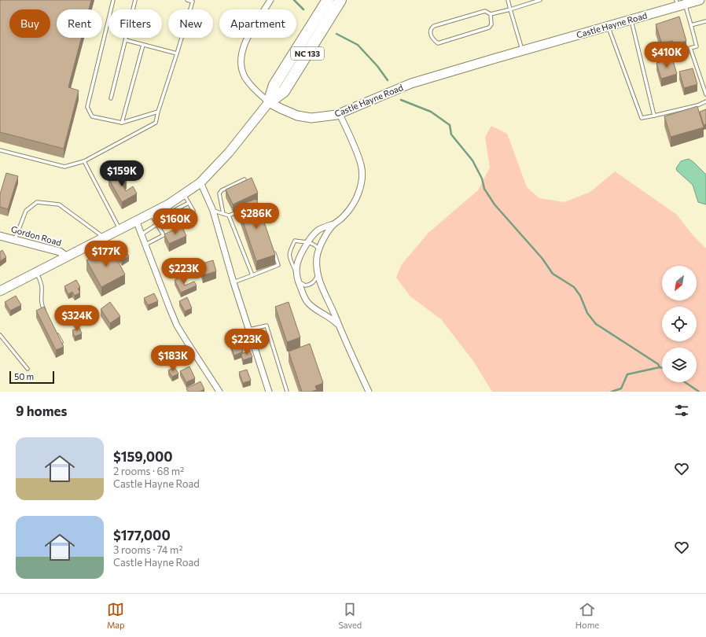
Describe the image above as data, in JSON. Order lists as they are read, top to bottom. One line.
{"streets":{"highway":["NC 133"],"main road":["Castle Hayne Road"],"street":["Gordon Road"]},"crossings":[["Castle Hayne Road","NC 133"],["NC 133","Gordon Road"]],"scale_bar":"50 m","north":"bottom left","page":{"chip":["Buy","Rent","Filters","New","Apartment"],"price":["$410K","$159K","$286K","$160K","$177K","$223K","$324K","$223K","$183K"],"scale":"50 m","heading":"9 homes","list":[{"name":"$159,000","note":"2 rooms · 68 m² · Castle Hayne Road"},{"name":"$177,000","note":"3 rooms · 74 m² · Castle Hayne Road"}],"tabs":["Map","Saved","Home"]}}
